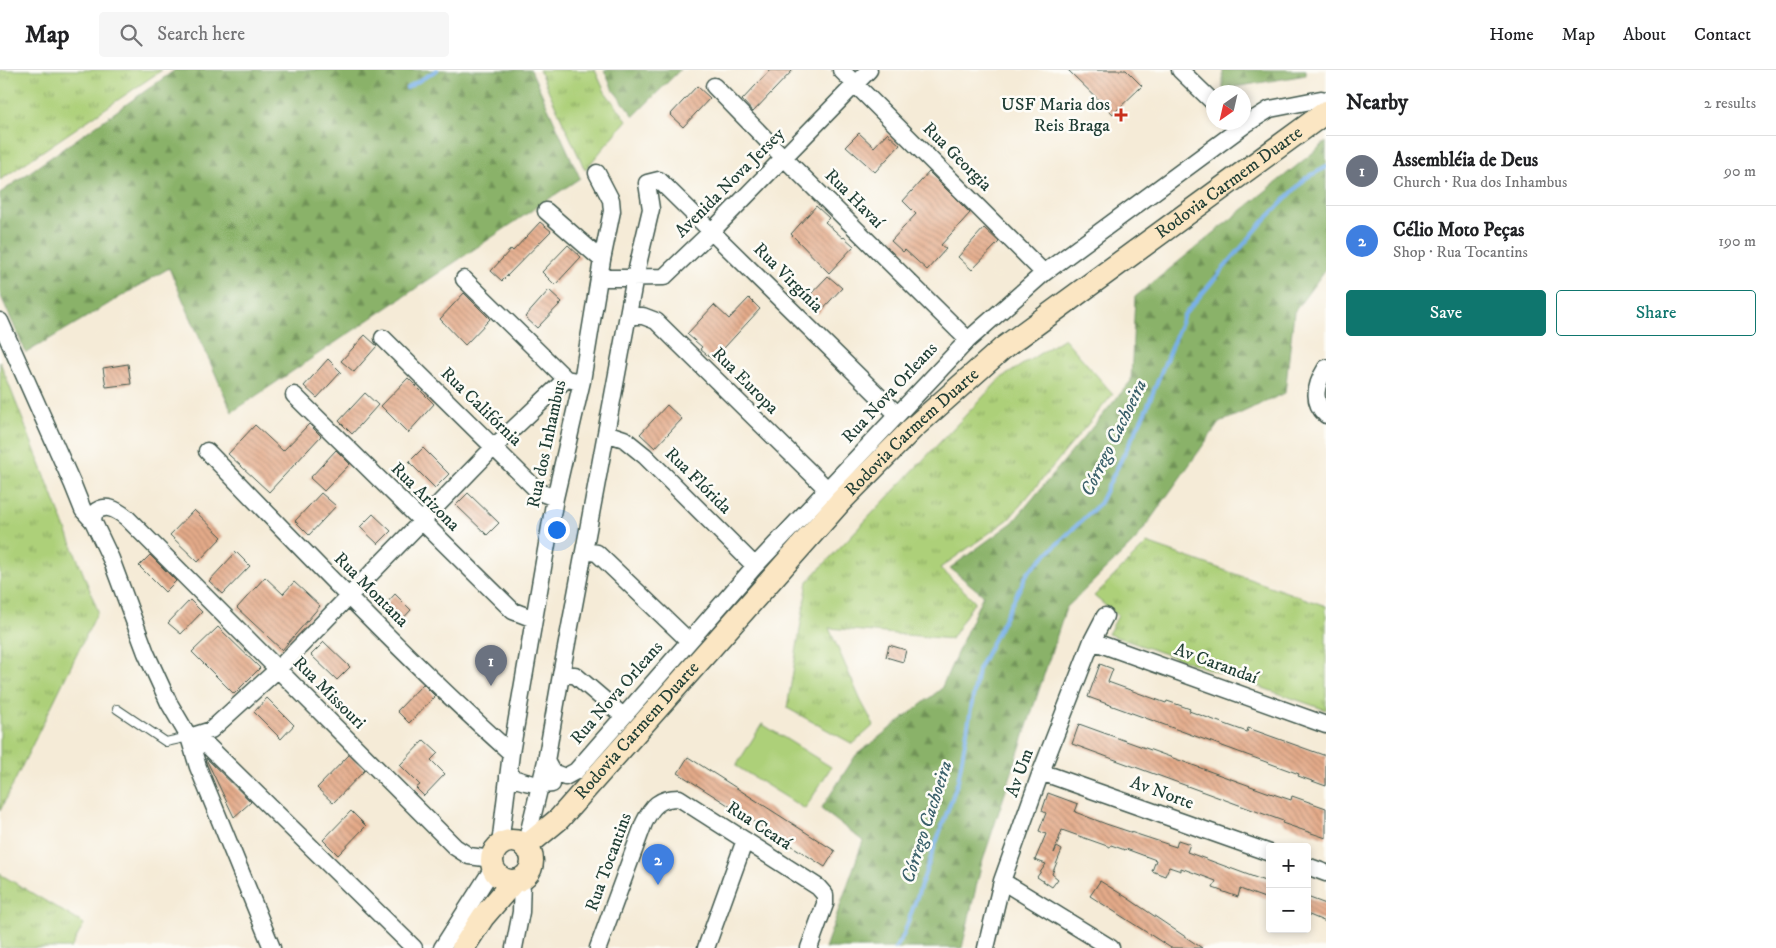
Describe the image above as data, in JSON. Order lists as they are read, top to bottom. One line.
{"streets":{"street":["Rua Georgia","Avenida Nova Jersey","Rodovia Carmem Duarte","Rua Havaí","Rua Virgínia","Rua Europa","Rua Nova Orleans","Rua Califórnia","Rua dos Inhambus","Rua Flórida","Rua Arizona","Rua Montana","Av Carandaí","Rua Missouri","Av Um","Av Norte","Rua Ceará","Rua Tocantins"]},"crossings":[["Rua Georgia","Avenida Nova Jersey"],["Rua Georgia","Rua Nova Orleans"],["Avenida Nova Jersey","Rua Havaí"],["Avenida Nova Jersey","Rua Virgínia"],["Avenida Nova Jersey","Rua dos Inhambus"],["Rodovia Carmem Duarte","Rua dos Inhambus"],["Rodovia Carmem Duarte","Rua Missouri"],["Rua Havaí","Rua Nova Orleans"],["Rua Virgínia","Rua Nova Orleans"],["Rua Virgínia","Rua dos Inhambus"],["Rua Europa","Rua Nova Orleans"],["Rua Europa","Rua dos Inhambus"],["Rua Nova Orleans","Rua Flórida"],["Rua Califórnia","Rua dos Inhambus"],["Rua dos Inhambus","Rua Flórida"],["Rua dos Inhambus","Rua Arizona"],["Rua dos Inhambus","Rua Montana"],["Rua dos Inhambus","Rua Missouri"],["Av Carandaí","Av Um"],["Av Um","Av Norte"],["Rua Ceará","Rua Tocantins"]],"water":["Córrego Cachoeira"],"places":{"health":["USF Maria dos Reis Braga"]},"north":"bottom left","page":{"header":"Map","search":"Search here","nav":["Home","Map","About","Contact"],"heading":["Nearby","2 results"],"list":[{"mark":"1","name":"Assembléia de Deus","note":"Church · Rua dos Inhambus","value":"90 m"},{"mark":"2","name":"Célio Moto Peças","note":"Shop · Rua Tocantins","value":"190 m"}],"buttons":["Save","Share"],"pins":["1","2"],"map_buttons":["+","−"]}}
